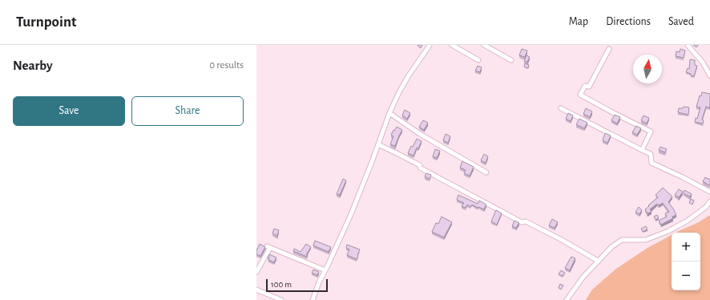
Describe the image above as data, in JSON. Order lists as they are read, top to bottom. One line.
{"scale_bar":"100 m","north":"top","page":{"header":"Turnpoint","nav":["Map","Directions","Saved"],"heading":["Nearby","0 results"],"buttons":["Save","Share"],"map_buttons":["+","−"],"scale":"100 m"}}
